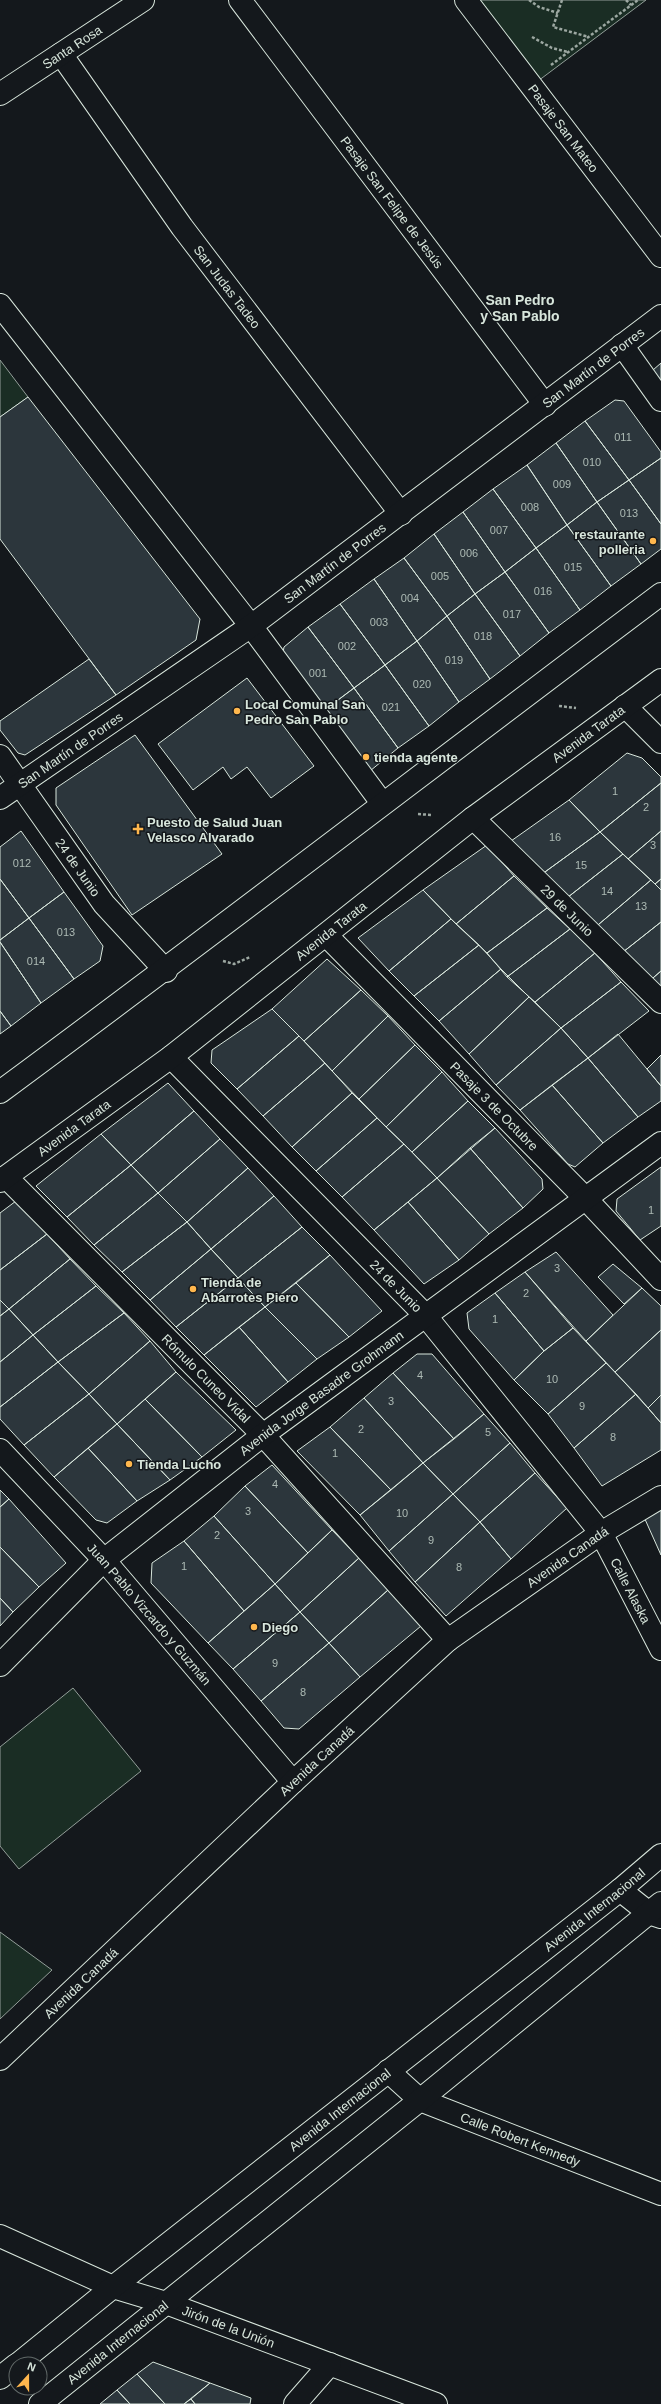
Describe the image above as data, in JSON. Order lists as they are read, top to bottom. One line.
{"streets":{"main road":["Santa Rosa","Pasaje San Mateo","Pasaje San Felipe de Jesús","San Judas Tadeo","San Martín de Porres","Avenida Tarata","24 de Junio","29 de Junio","Pasaje 3 de Octubre","Rómulo Cuneo Vidal","Avenida Jorge Basadre Grohmann","Avenida Canadá","Calle Alaska","Juan Pablo Vizcardo y Guzmán","Avenida Internacional","Calle Robert Kennedy","Jirón de la Unión"]},"crossings":[["Santa Rosa","San Judas Tadeo"],["Pasaje San Felipe de Jesús","San Martín de Porres"],["San Judas Tadeo","San Martín de Porres"],["San Martín de Porres","24 de Junio"],["Avenida Tarata","24 de Junio"],["Avenida Tarata","29 de Junio"],["Avenida Tarata","Pasaje 3 de Octubre"],["Avenida Tarata","Rómulo Cuneo Vidal"],["24 de Junio","Avenida Jorge Basadre Grohmann"],["24 de Junio","Avenida Canadá"],["24 de Junio","Calle Alaska"],["Pasaje 3 de Octubre","Avenida Jorge Basadre Grohmann"],["Rómulo Cuneo Vidal","Avenida Jorge Basadre Grohmann"],["Rómulo Cuneo Vidal","Avenida Canadá"],["Avenida Jorge Basadre Grohmann","Juan Pablo Vizcardo y Guzmán"],["Avenida Canadá","Calle Alaska"],["Avenida Canadá","Juan Pablo Vizcardo y Guzmán"],["Avenida Internacional","Calle Robert Kennedy"],["Avenida Internacional","Jirón de la Unión"]],"districts":["San Pedro y San Pablo"],"places":{"other":["restaurante polleria","Local Comunal San Pedro San Pablo","tienda agente","Tienda de Abarrotes Piero","Tienda Lucho","Diego"],"health":["Puesto de Salud Juan Velasco Alvarado"]},"house_numbers":["011","010","009","008","013","007","006","015","005","016","004","017","003","018","002","019","001","020","021","1","2","16","3","012","15","14","13","013","014","1","3","2","1","4","10","3","9","2","5","8","1","4","3","10","2","9","1","8","9","8"],"north":"top"}
